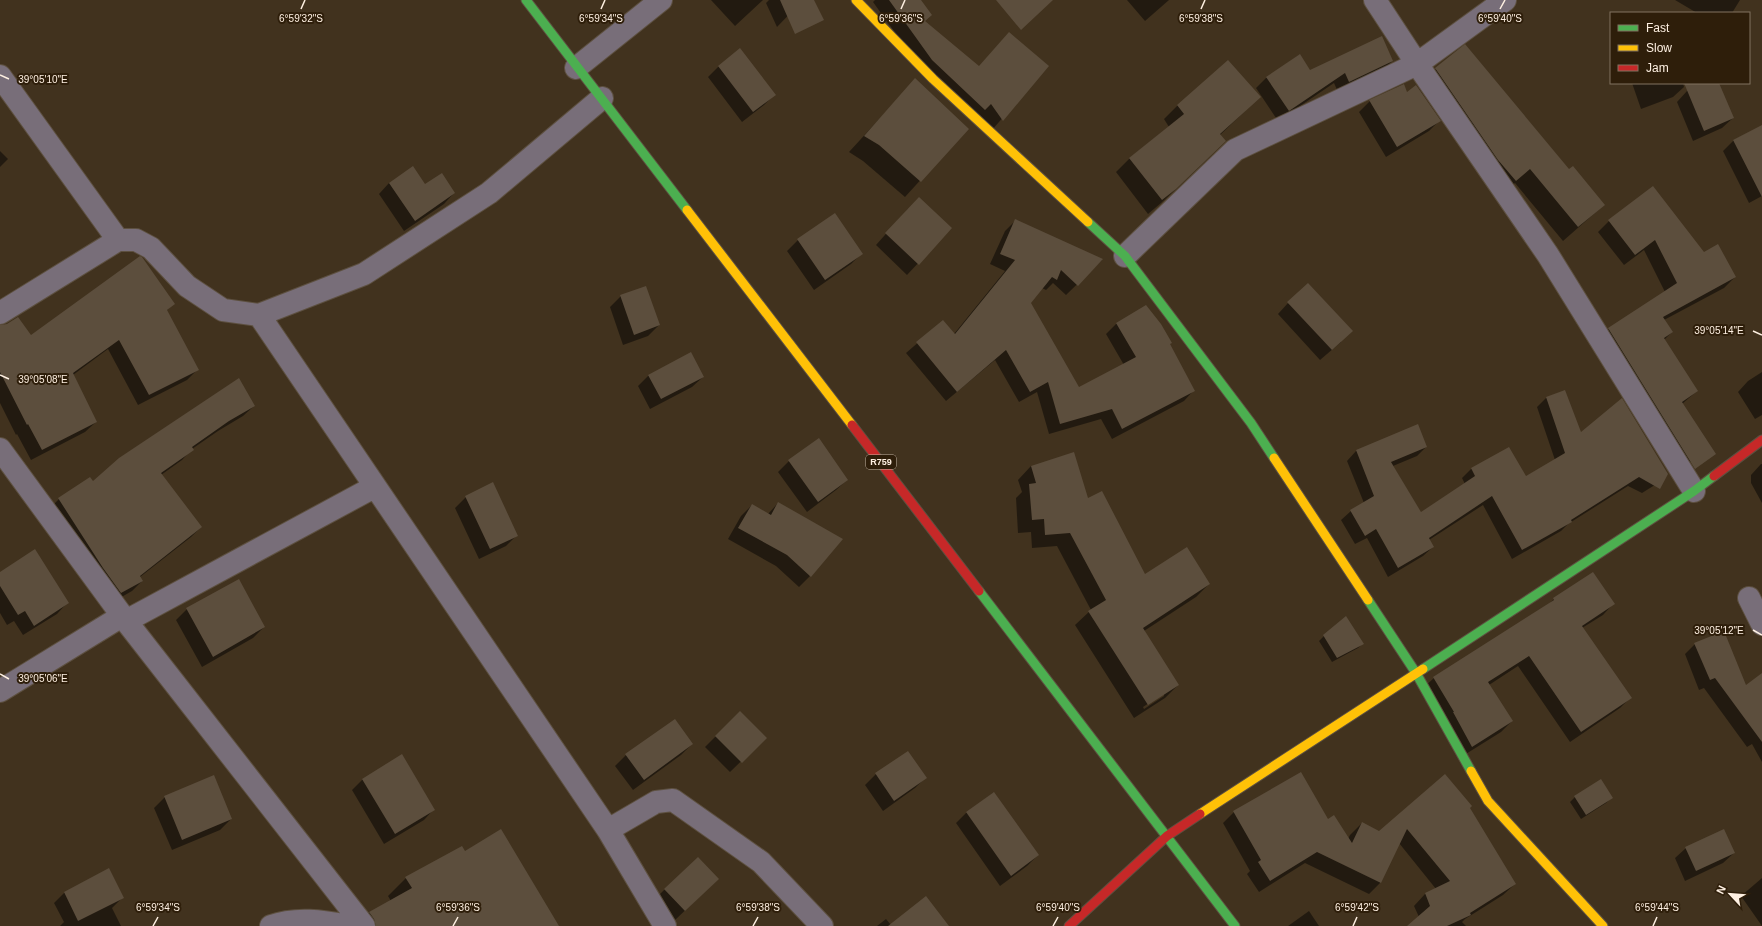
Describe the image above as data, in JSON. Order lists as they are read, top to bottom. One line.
{"streets":{"street":["R759"]},"legend":["Fast","Slow","Jam"],"north":"top left","coordinates":["6°59'32\"S","6°59'34\"S","6°59'36\"S","6°59'38\"S","6°59'40\"S","39°05'10\"E","39°05'14\"E","39°05'08\"E","39°05'12\"E","39°05'06\"E","6°59'42\"S","6°59'44\"S"]}
